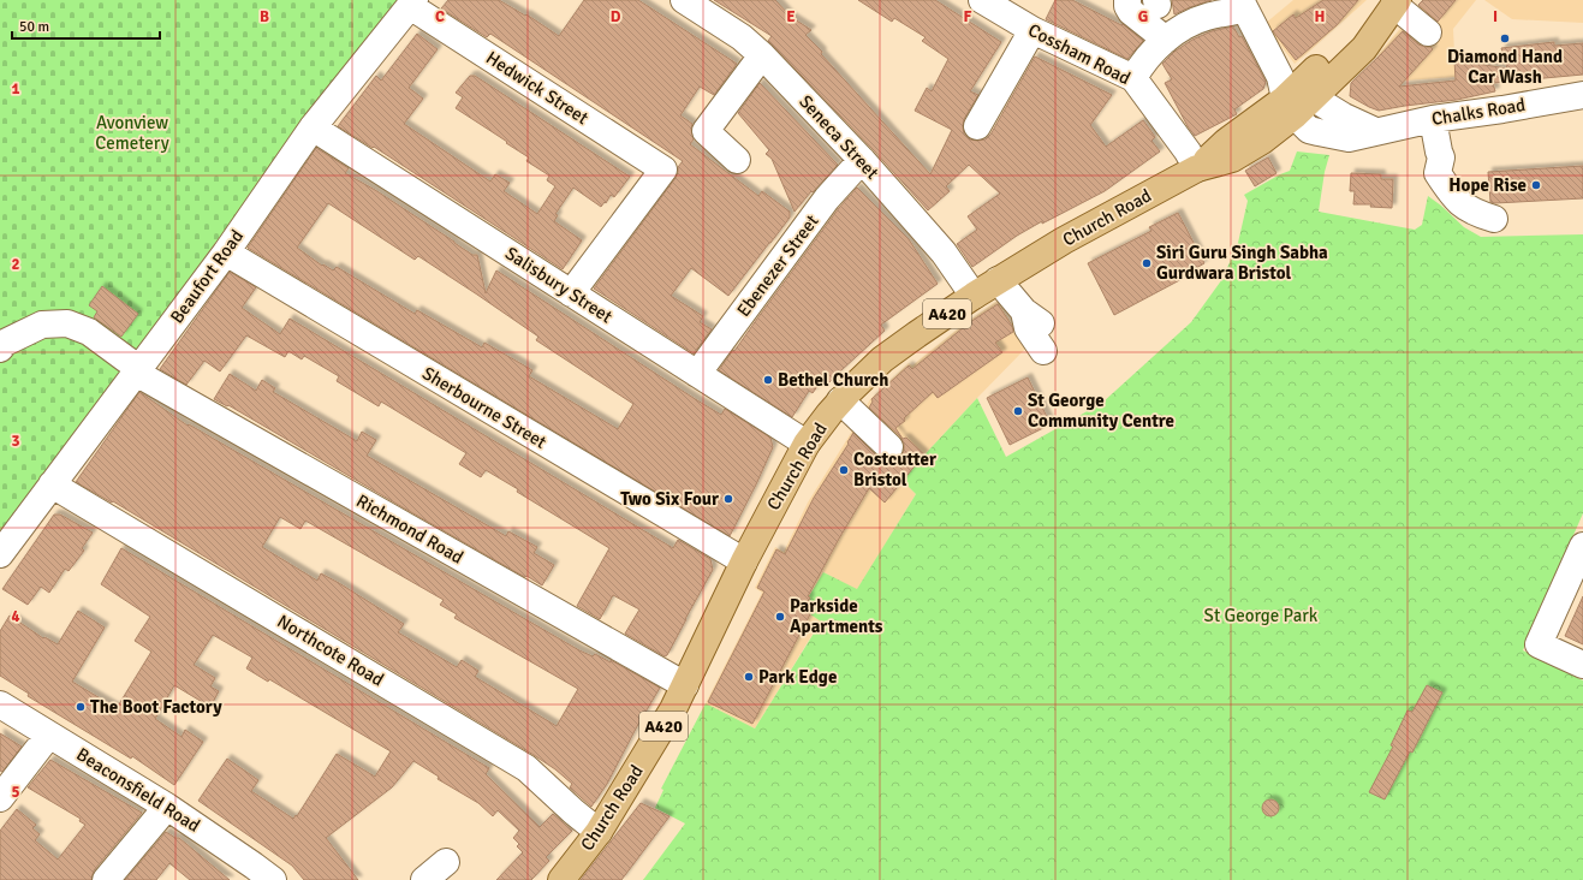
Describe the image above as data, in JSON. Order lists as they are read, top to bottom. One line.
{"streets":{"main road":["Church Road","A420"],"street":["Cossham Road","Hedwick Street","Chalks Road","Seneca Street","Ebenezer Street","Beaufort Road","Salisbury Street","Sherbourne Street","Richmond Road","Northcote Road","Beaconsfield Road"]},"crossings":[["Cossham Road","Chalks Road"],["Cossham Road","Church Road"],["Hedwick Street","Beaufort Road"],["Hedwick Street","Salisbury Street"],["Chalks Road","Church Road"],["Seneca Street","Church Road"],["Seneca Street","Ebenezer Street"],["Church Road","Salisbury Street"],["Church Road","Sherbourne Street"],["Church Road","Richmond Road"],["Church Road","Northcote Road"],["Ebenezer Street","Salisbury Street"],["Beaufort Road","Salisbury Street"],["Beaufort Road","Sherbourne Street"],["Beaufort Road","Richmond Road"],["Beaufort Road","Northcote Road"]],"parks":["Avonview Cemetery","St George Park"],"places":["Diamond Hand Car Wash","Hope Rise","Siri Guru Singh Sabha Gurdwara Bristol","Bethel Church","St George Community Centre","Costcutter Bristol","Two Six Four","Parkside Apartments","Park Edge","The Boot Factory"],"scale_bar":"50 m","grid":{"columns":["B","C","D","E","F","G","H","I"],"rows":["1","2","3","4","5"]}}
